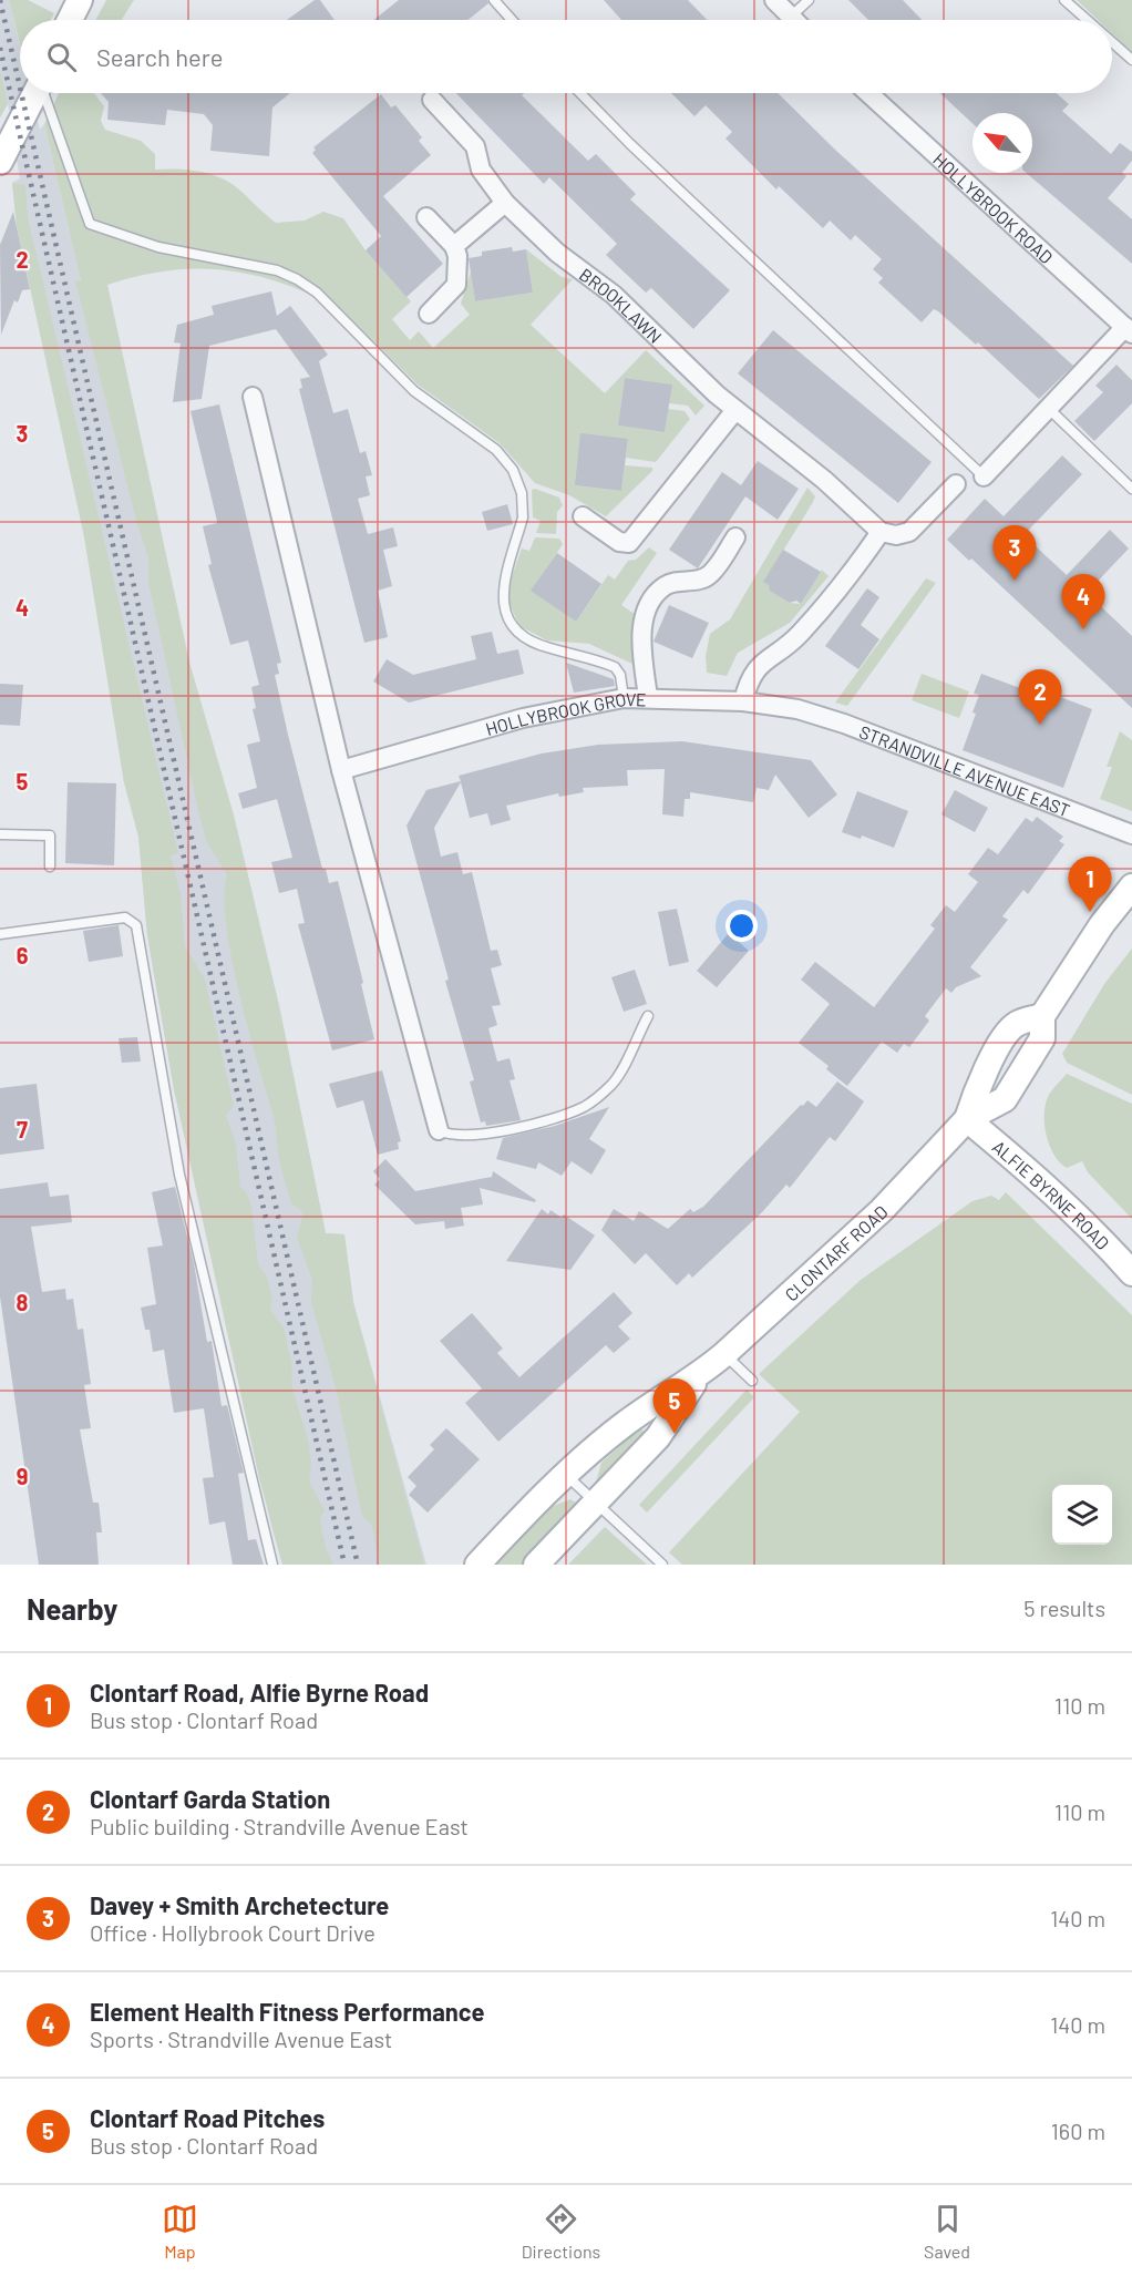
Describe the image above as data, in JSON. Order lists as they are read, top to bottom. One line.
{"streets":{"main road":["ALFIE BYRNE ROAD","CLONTARF ROAD"],"street":["HOLLYBROOK ROAD","BROOKLAWN","HOLLYBROOK GROVE","STRANDVILLE AVENUE EAST"]},"crossings":[["HOLLYBROOK GROVE","STRANDVILLE AVENUE EAST"],["ALFIE BYRNE ROAD","CLONTARF ROAD"]],"north":"top left","page":{"search":"Search here","pins":["3","4","2","1","5"],"heading":["Nearby","5 results"],"list":[{"mark":"1","name":"Clontarf Road, Alfie Byrne Road","note":"Bus stop · Clontarf Road","value":"110 m"},{"mark":"2","name":"Clontarf Garda Station","note":"Public building · Strandville Avenue East","value":"110 m"},{"mark":"3","name":"Davey + Smith Archetecture","note":"Office · Hollybrook Court Drive","value":"140 m"},{"mark":"4","name":"Element Health Fitness Performance","note":"Sports · Strandville Avenue East","value":"140 m"},{"mark":"5","name":"Clontarf Road Pitches","note":"Bus stop · Clontarf Road","value":"160 m"}],"nav":["Map","Directions","Saved"]},"grid":{"rows":["2","3","4","5","6","7","8","9"]}}
